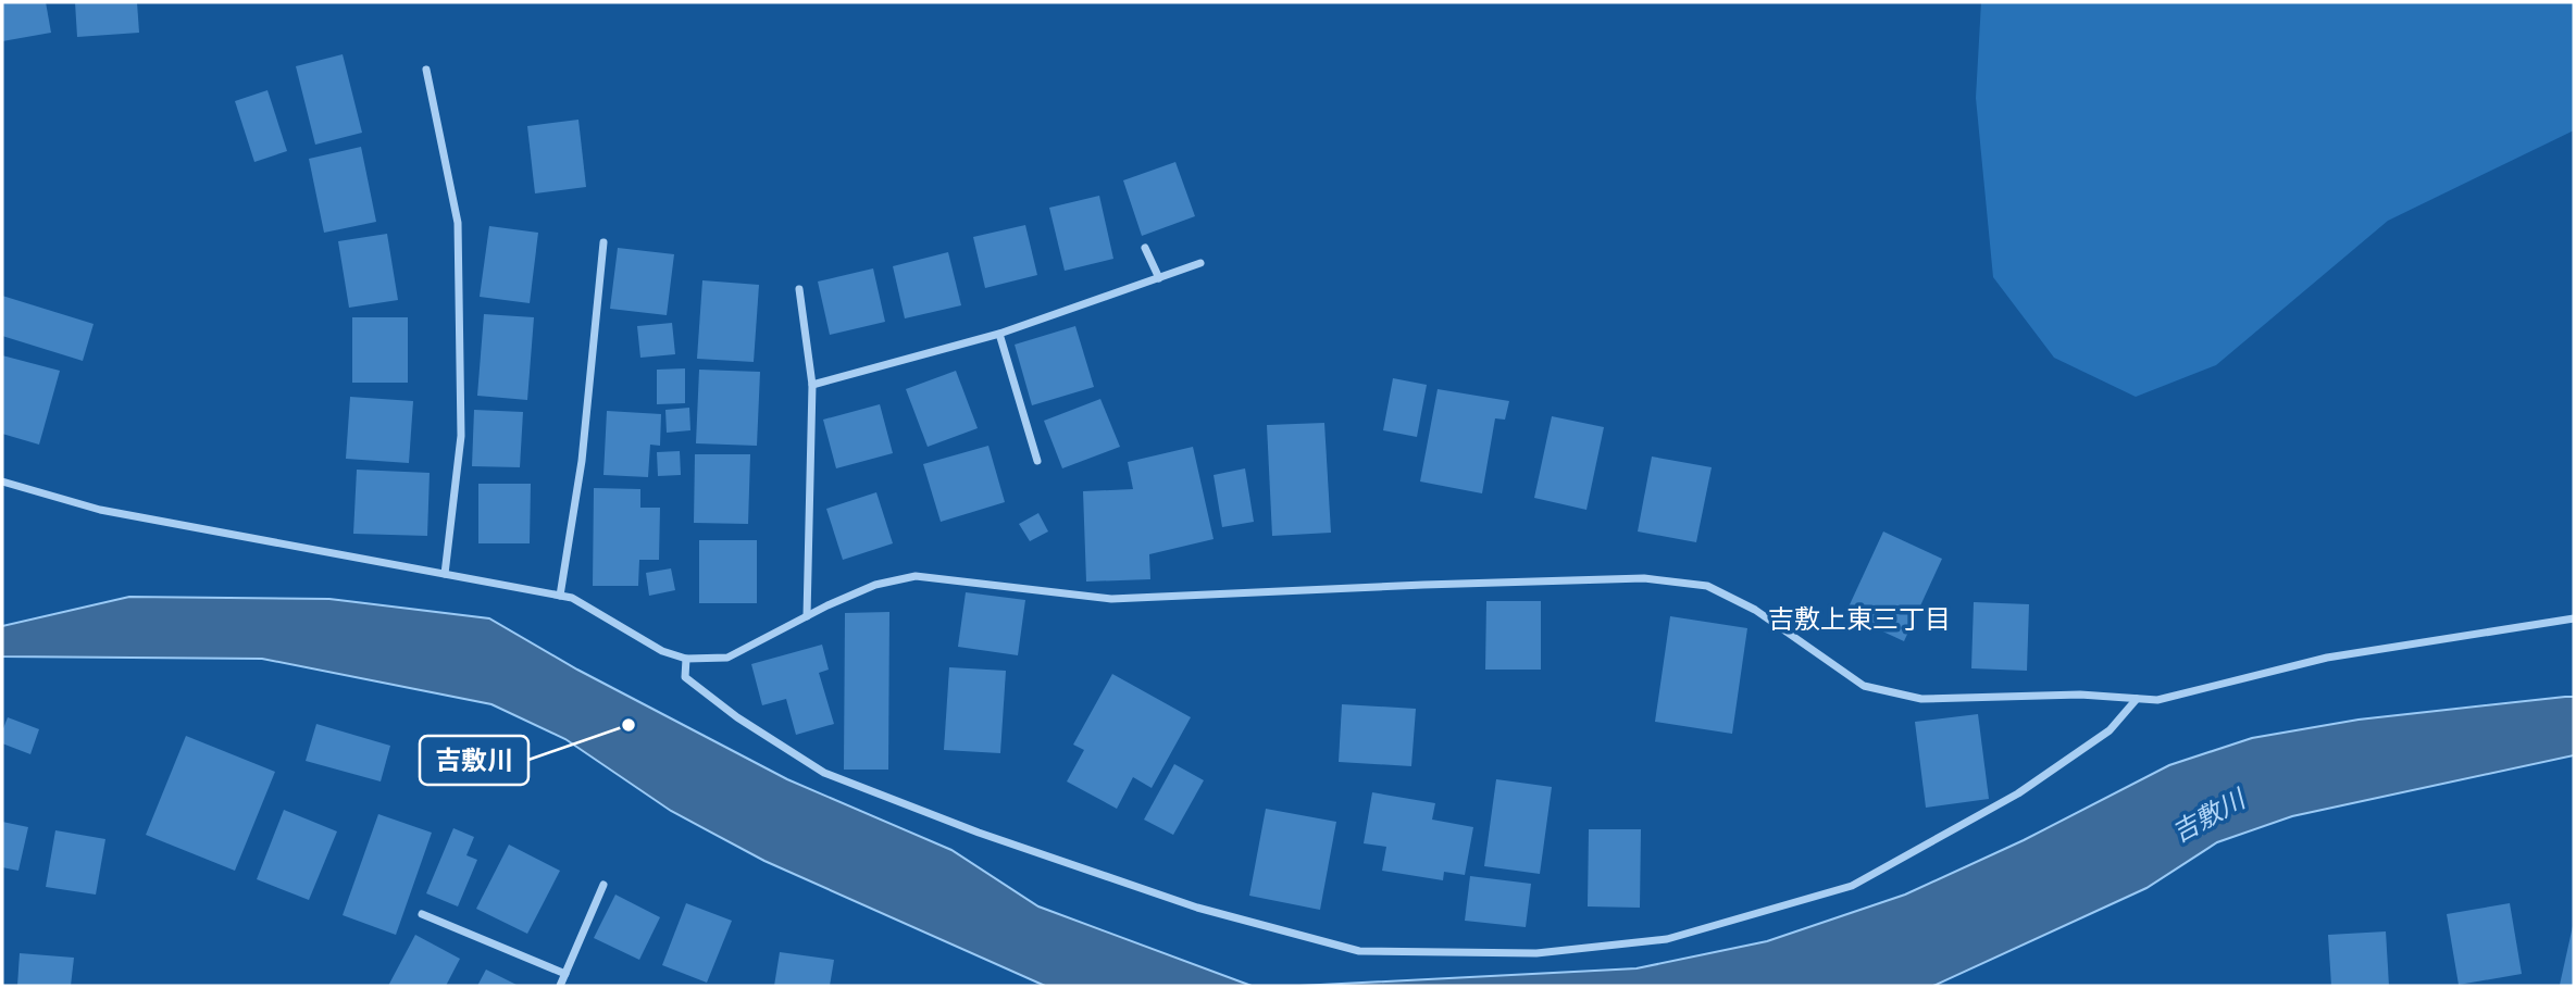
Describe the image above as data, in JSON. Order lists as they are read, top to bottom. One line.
{"districts":["吉敷上東三丁目"],"water":["吉敷川"],"places":["吉敷川"]}
